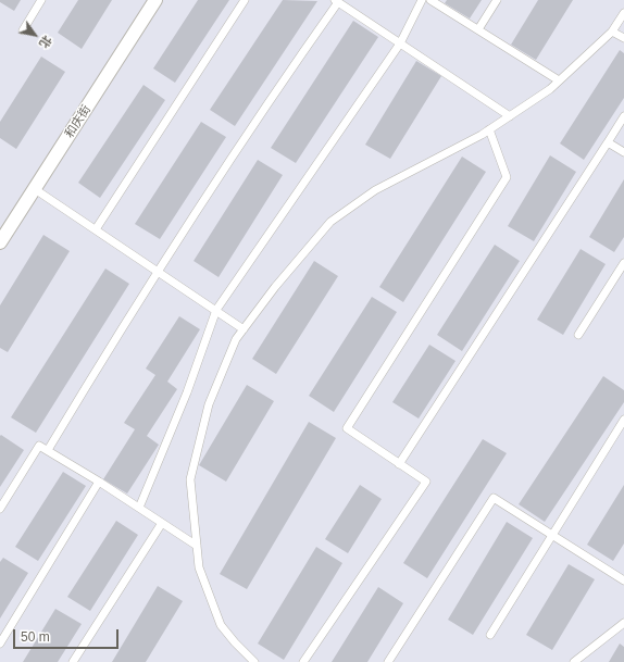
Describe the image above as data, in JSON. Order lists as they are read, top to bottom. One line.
{"streets":{"street":["和庆街"]},"scale_bar":"50 m","north":"bottom right"}
